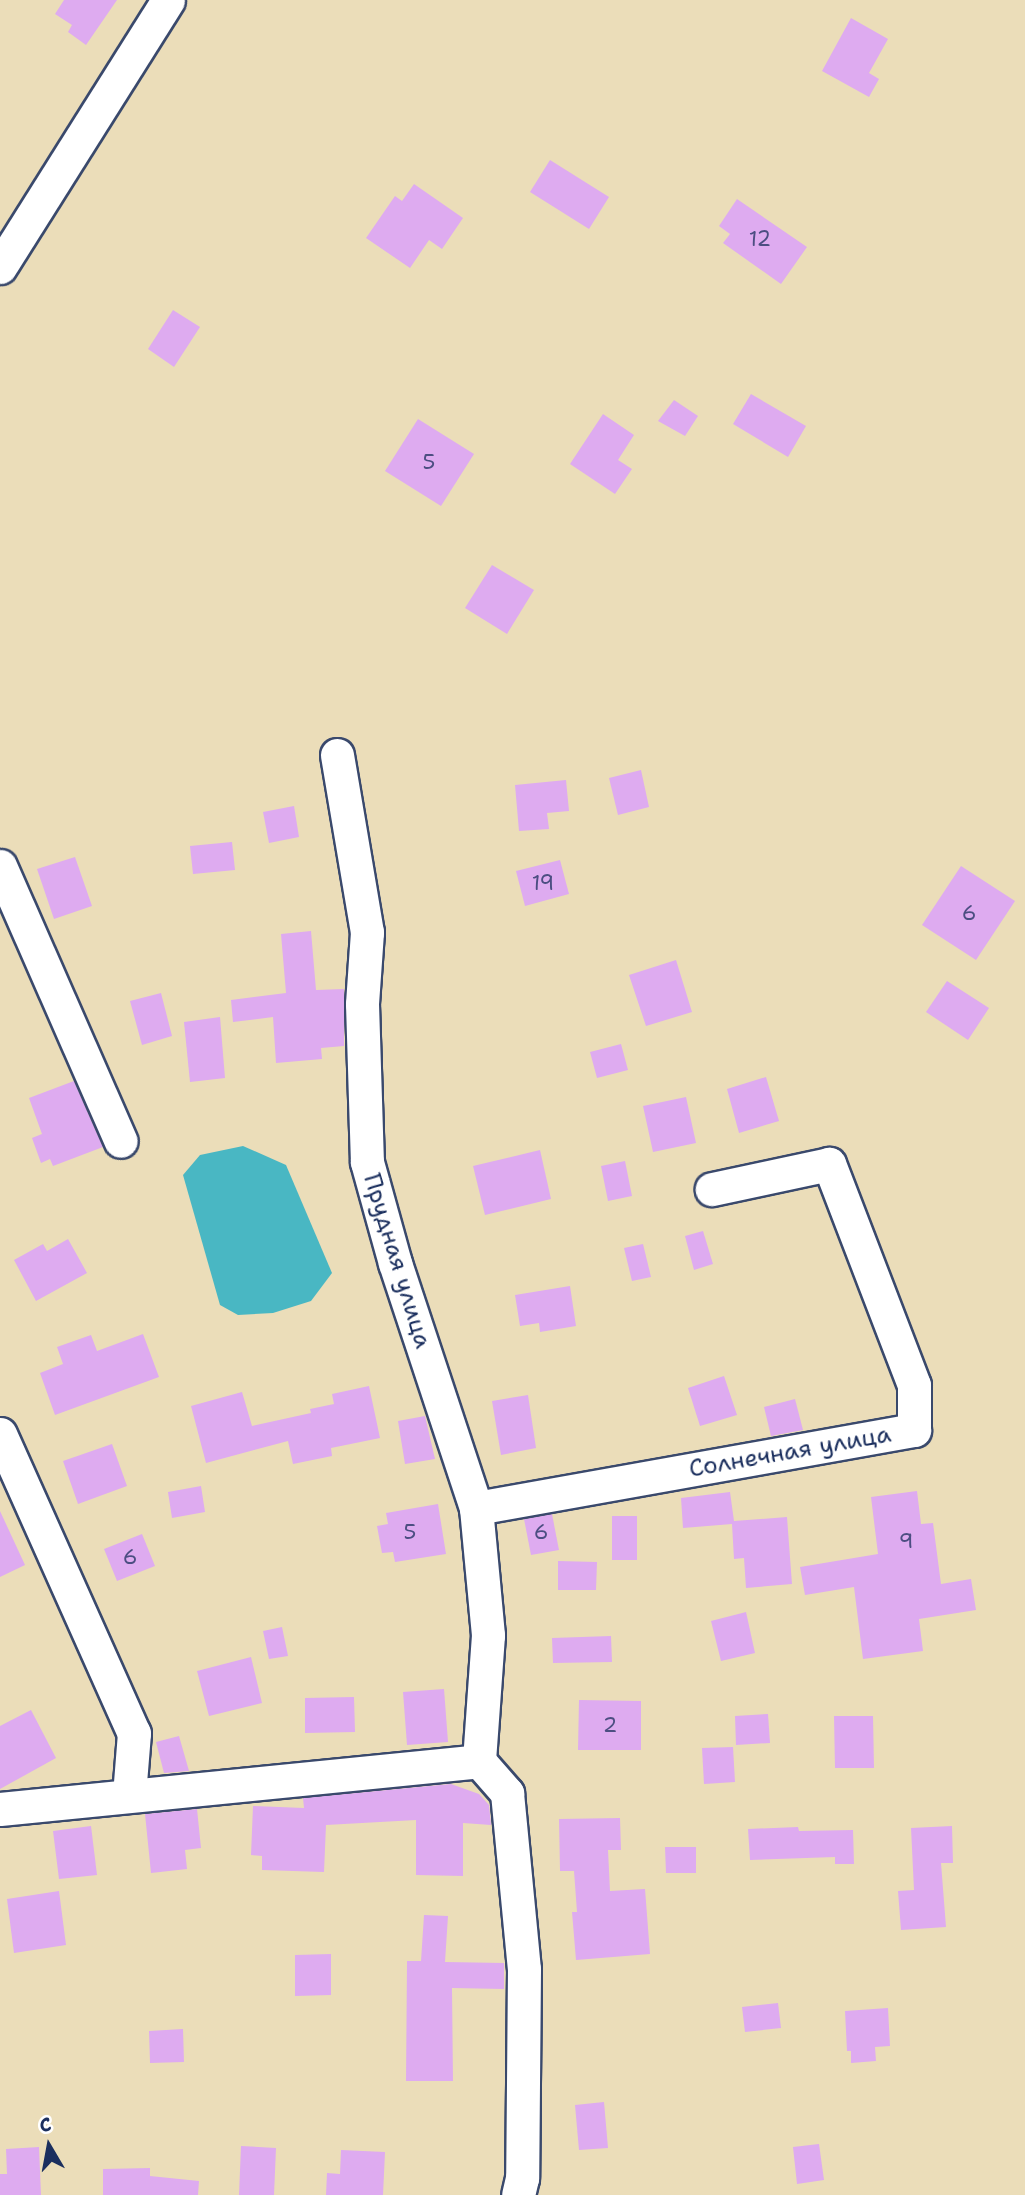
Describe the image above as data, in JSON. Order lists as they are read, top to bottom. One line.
{"streets":{"street":["Прудная улица","Солнечная улица"]},"crossings":[["Прудная улица","Солнечная улица"]],"house_numbers":["12","5","19","6","5","6","9","6","2"],"north":"top"}
